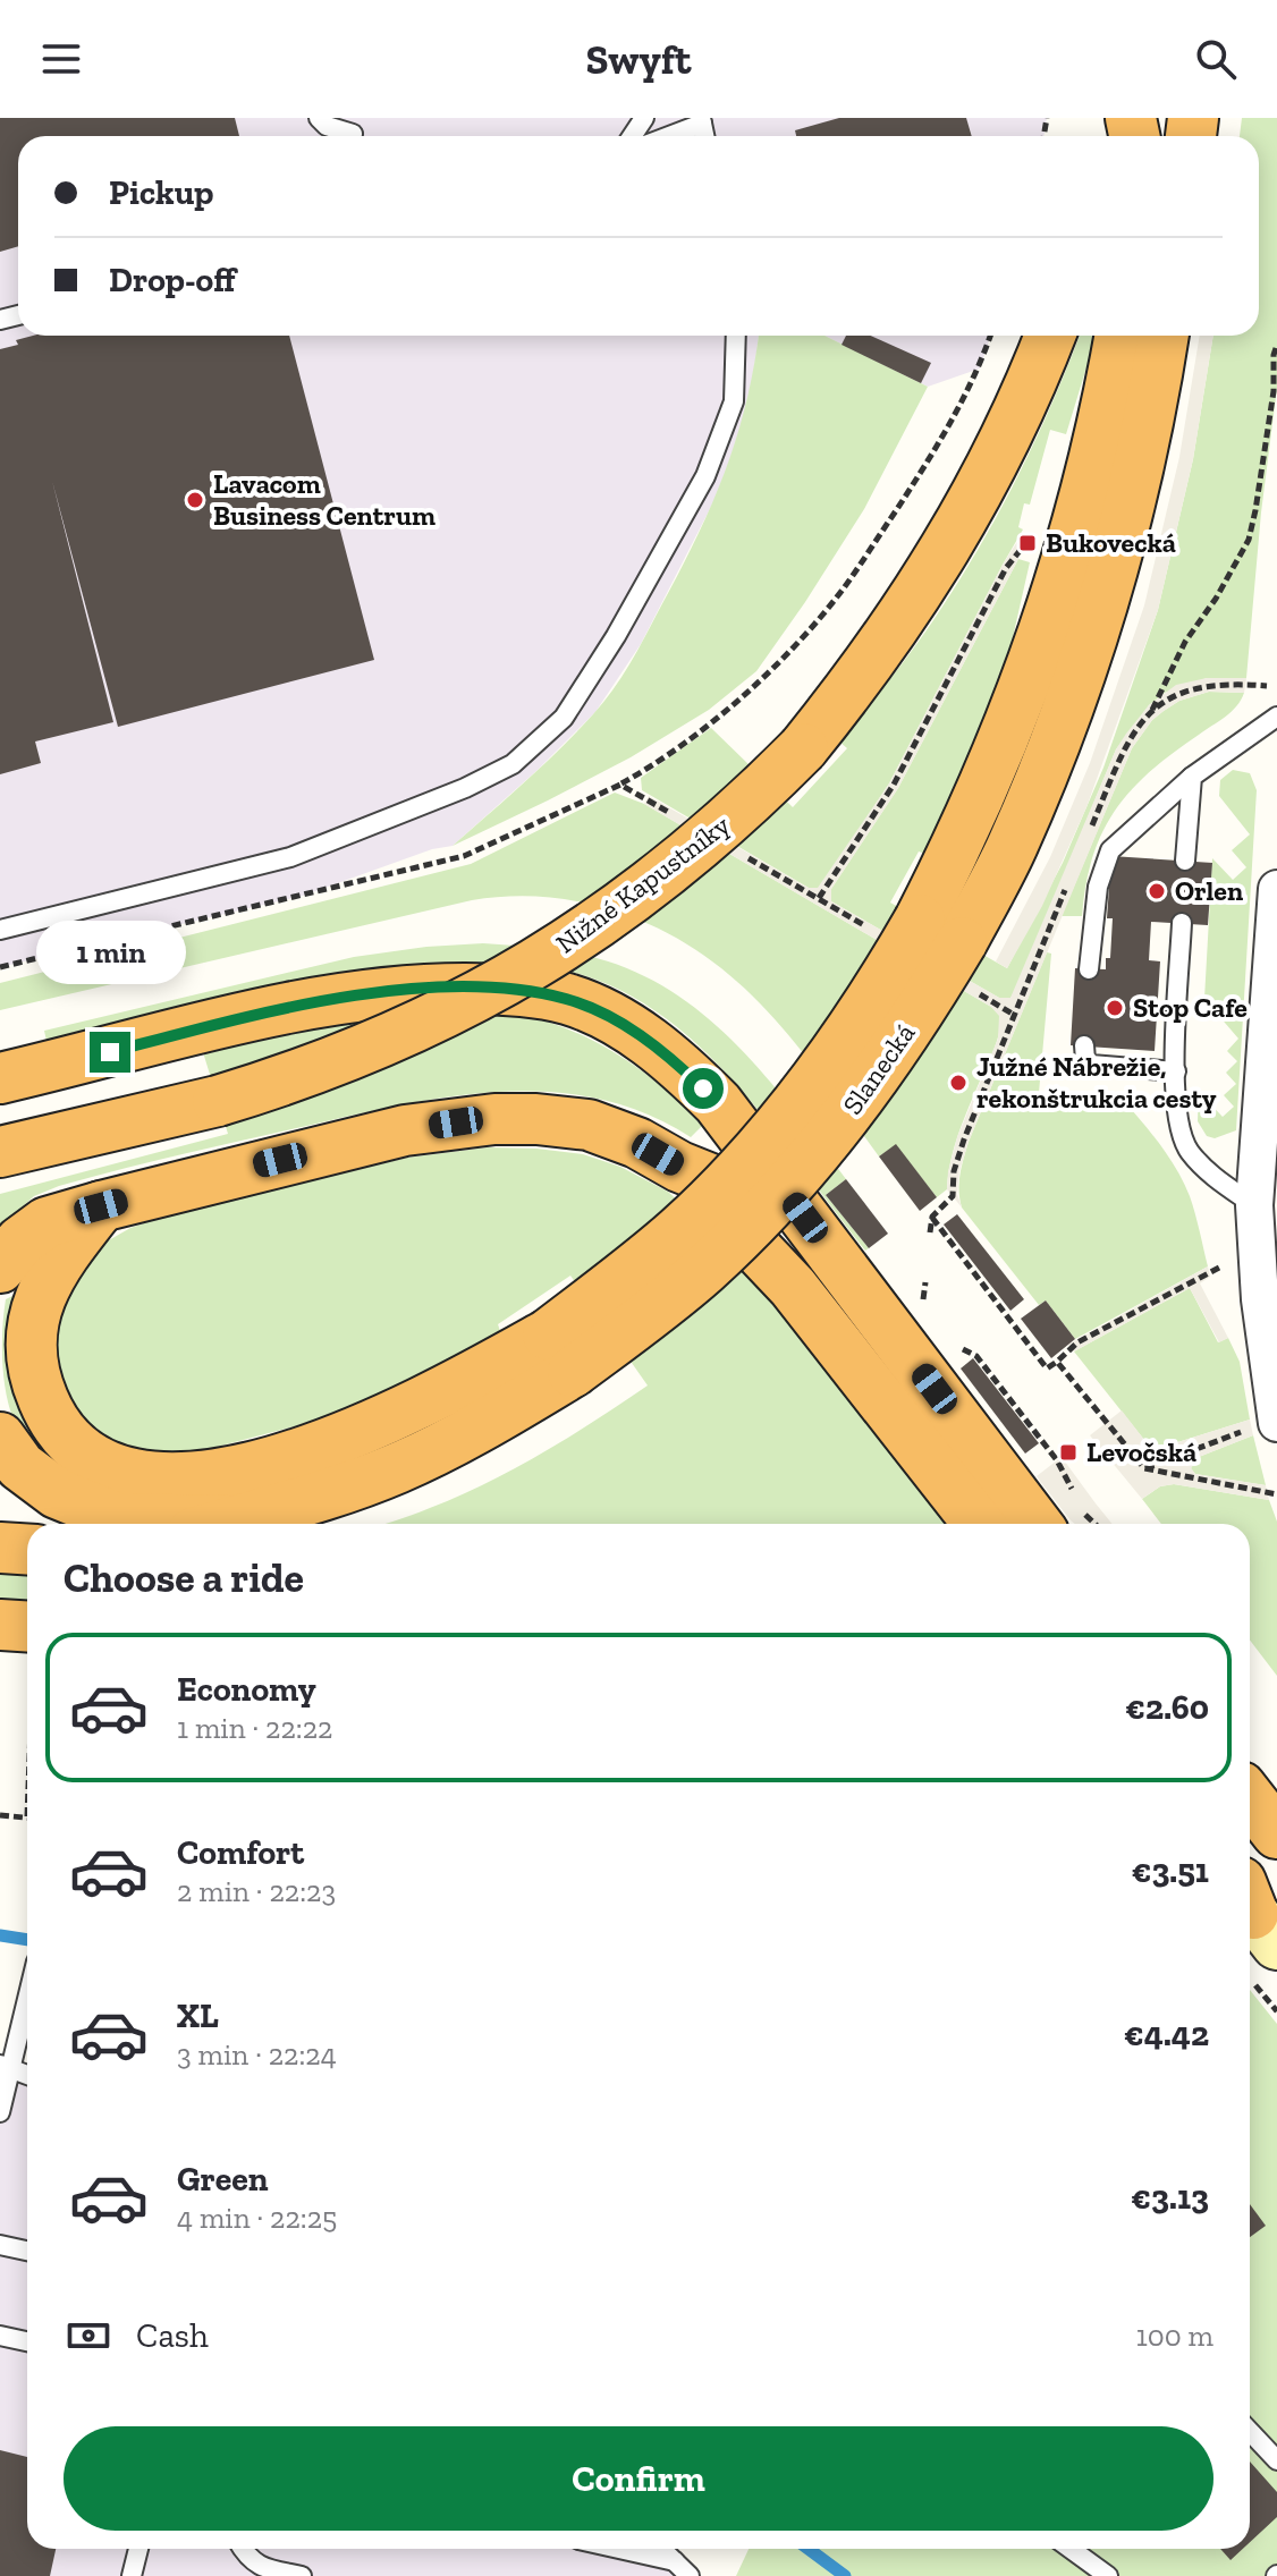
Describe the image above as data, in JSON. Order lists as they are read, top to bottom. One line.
{"streets":{"highway":["Nižné Kapustníky"]},"places":{"other":["Lavacom Business Centrum","Orlen","Stop Cafe","Južné Nábrežie, rekonštrukcia cesty"],"transit":["Bukovecká","Levočská"]},"page":{"header":"Swyft","banner":["Pickup","Drop-off"],"bubble":"1 min","heading":"Choose a ride","list":[{"name":"Economy","note":"1 min · 22:22","value":"€2.60"},{"name":"Comfort","note":"2 min · 22:23","value":"€3.51"},{"name":"XL","note":"3 min · 22:24","value":"€4.42"},{"name":"Green","note":"4 min · 22:25","value":"€3.13"}],"pay":["Cash","100 m"],"buttons":"Confirm"}}
